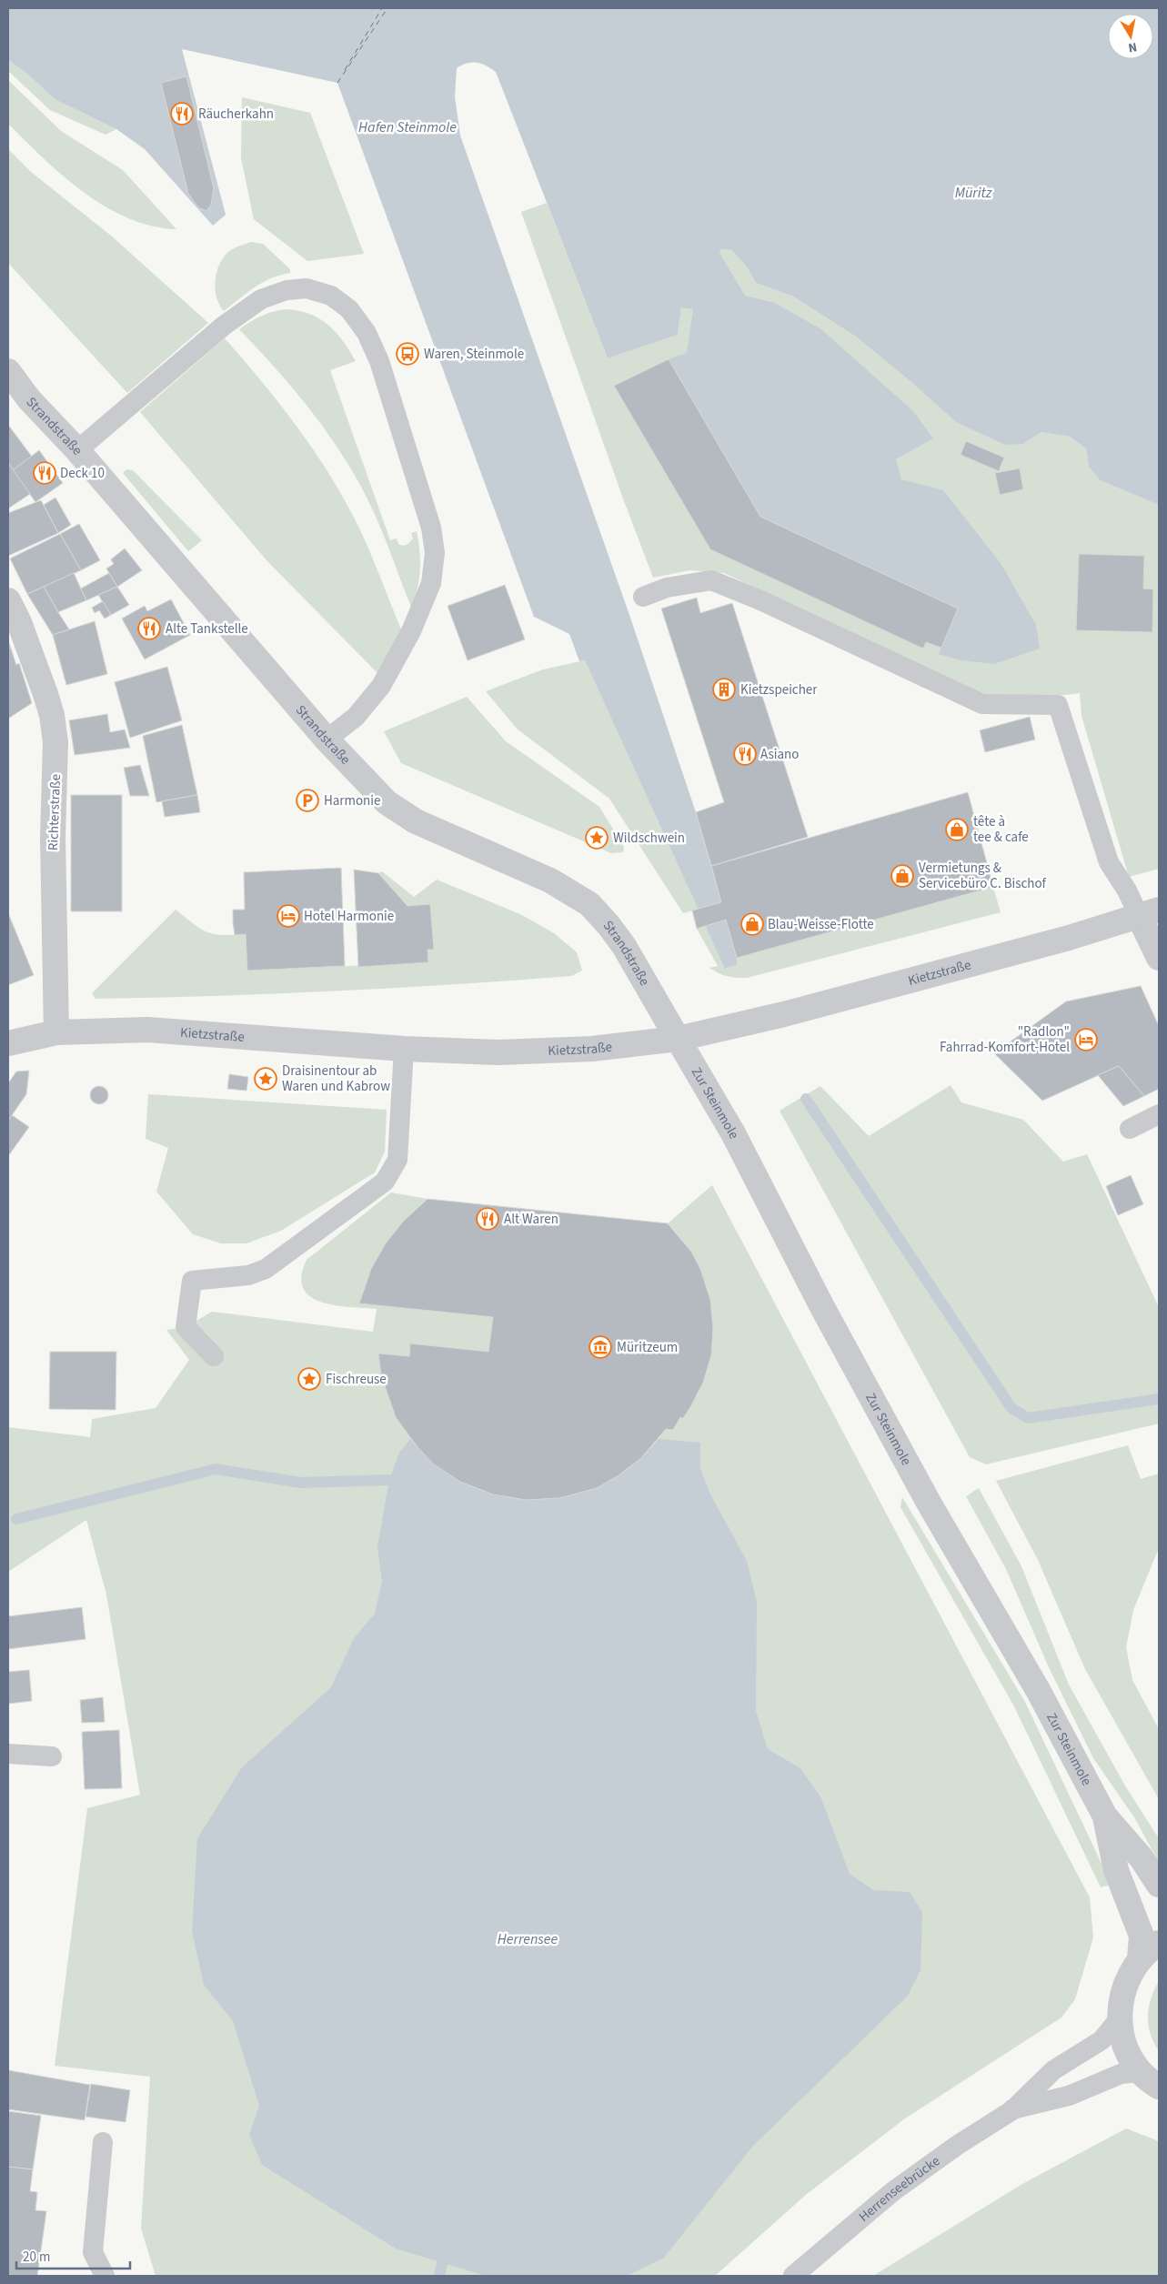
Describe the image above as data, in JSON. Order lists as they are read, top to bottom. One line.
{"streets":{"street":["Strandstraße","Richterstraße","Kietzstraße","Zur Steinmole"],"lane":["Herrenseebrücke"]},"crossings":[["Strandstraße","Kietzstraße"],["Strandstraße","Zur Steinmole"],["Richterstraße","Kietzstraße"],["Kietzstraße","Zur Steinmole"]],"water":["Hafen Steinmole","Müritz","Herrensee"],"places":{"restaurant":["Räucherkahn","Deck 10","Alte Tankstelle","Asiano","Alt Waren"],"bus stop":["Waren, Steinmole"],"building":["Kietzspeicher"],"parking":["Harmonie"],"shop":["tête à tee & cafe","Vermietungs & Servicebüro C. Bischof","Blau-Weisse-Flotte"],"place":["Wildschwein","Draisinentour ab Waren und Kabrow","Fischreuse"],"hotel":["Hotel Harmonie","\"Radlon\" Fahrrad-Komfort-Hotel"],"museum":["Müritzeum"]},"scale_bar":"20 m","north":"bottom"}
